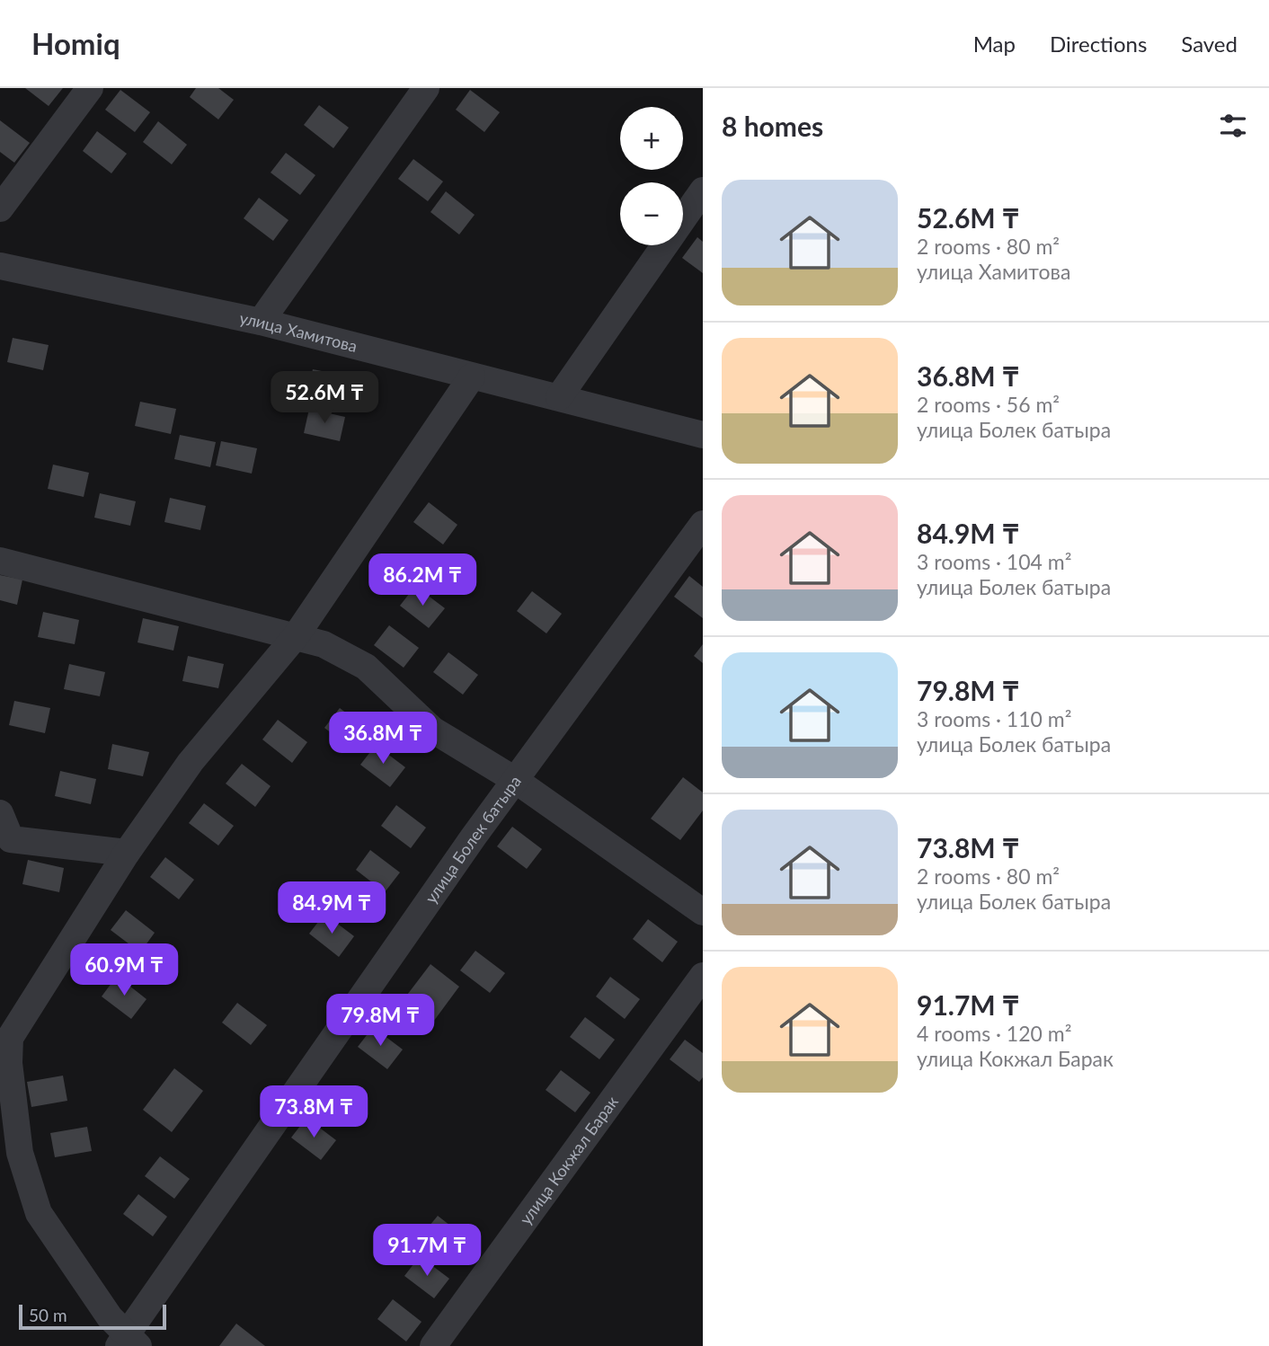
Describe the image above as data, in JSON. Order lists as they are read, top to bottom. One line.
{"streets":{"street":["улица Хамитова","улица Болек батыра","улица Кокжал Барак"]},"scale_bar":"50 m","page":{"header":"Homiq","nav":["Map","Directions","Saved"],"heading":"8 homes","map_buttons":["+","−"],"list":[{"name":"52.6M ₸","note":"2 rooms · 80 m² · улица Хамитова"},{"name":"36.8M ₸","note":"2 rooms · 56 m² · улица Болек батыра"},{"name":"84.9M ₸","note":"3 rooms · 104 m² · улица Болек батыра"},{"name":"79.8M ₸","note":"3 rooms · 110 m² · улица Болек батыра"},{"name":"73.8M ₸","note":"2 rooms · 80 m² · улица Болек батыра"},{"name":"91.7M ₸","note":"4 rooms · 120 m² · улица Кокжал Барак"}],"price":["52.6M ₸","86.2M ₸","36.8M ₸","84.9M ₸","60.9M ₸","79.8M ₸","73.8M ₸","91.7M ₸"],"scale":"50 m"}}
